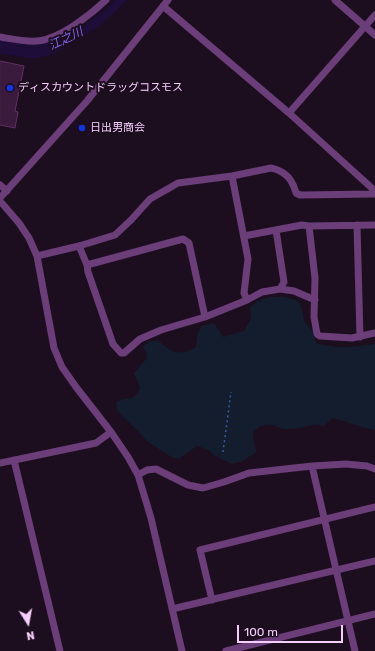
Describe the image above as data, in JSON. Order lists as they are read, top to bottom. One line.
{"water":["江之川"],"places":["ディスカウントドラッグコスモス","日出男商会"],"scale_bar":"100 m","north":"bottom"}
